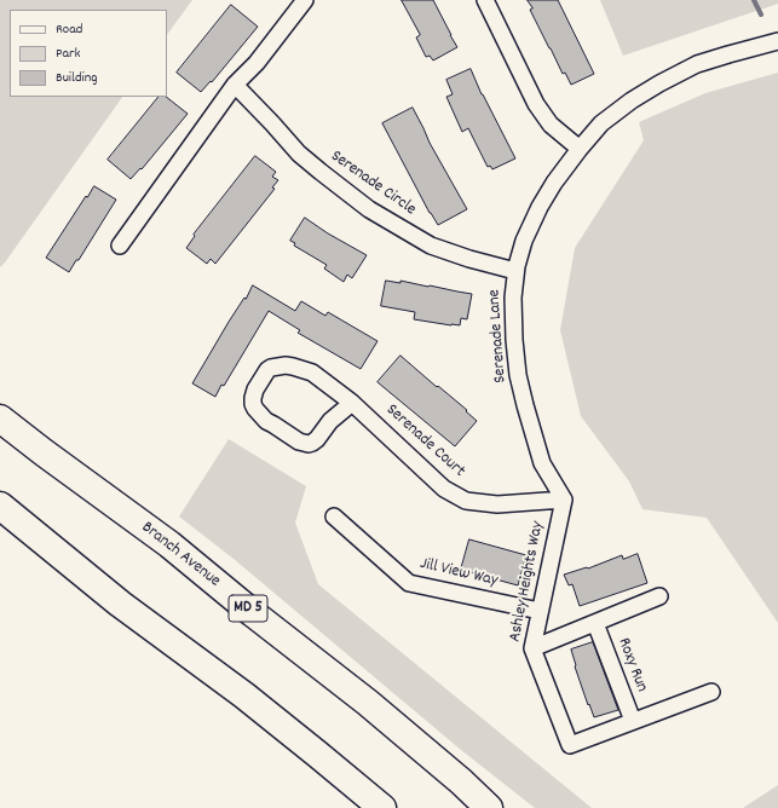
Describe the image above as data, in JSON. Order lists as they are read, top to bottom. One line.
{"streets":{"highway":["Branch Avenue","MD 5"],"street":["Serenade Circle","Serenade Lane","Serenade Court","Jill View Way","Ashley Heights Way","Roxy Run"]},"crossings":[["Serenade Circle","Serenade Lane"],["Serenade Lane","Serenade Court"],["Serenade Lane","Ashley Heights Way"],["Serenade Court","Ashley Heights Way"],["Jill View Way","Ashley Heights Way"],["Ashley Heights Way","Roxy Run"]],"legend":["Road","Park","Building"]}
